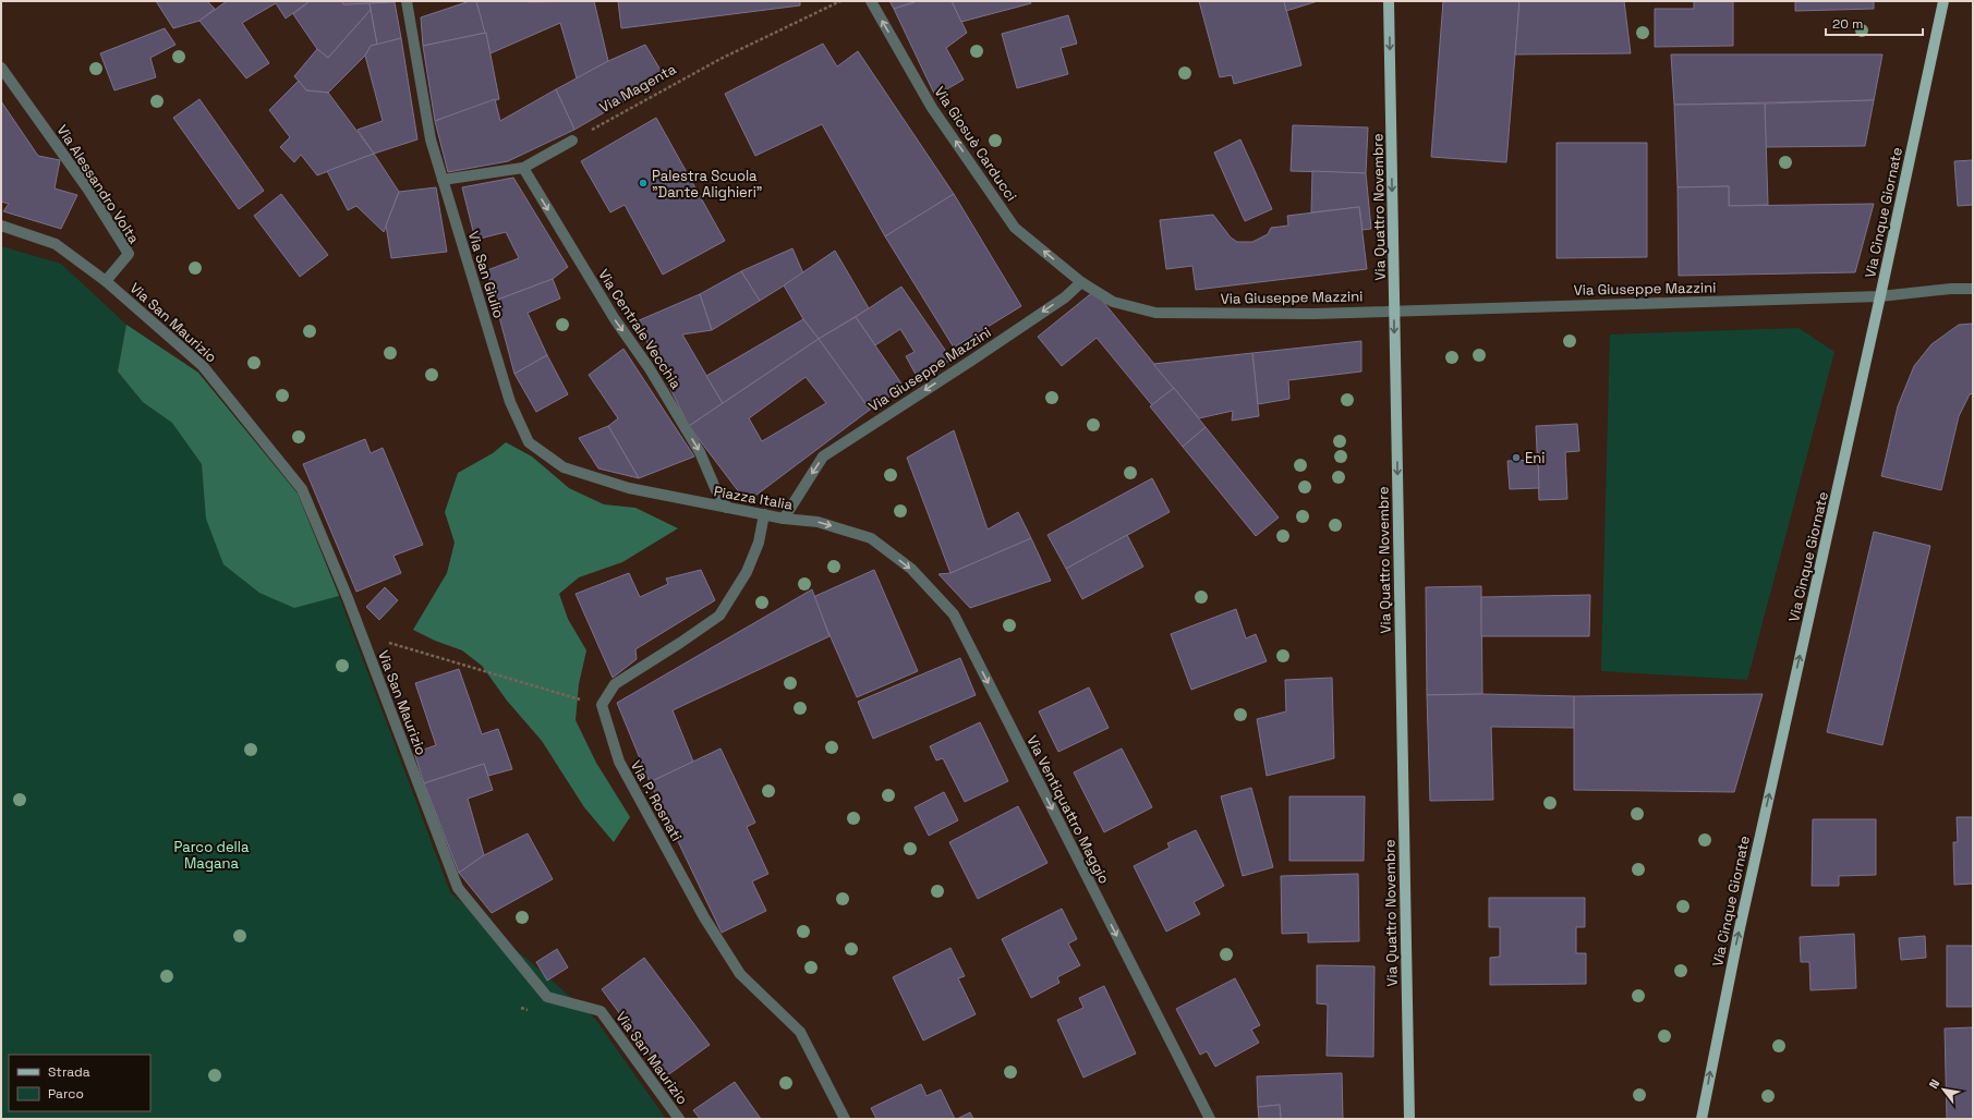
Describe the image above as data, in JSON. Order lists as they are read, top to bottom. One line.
{"streets":{"main road":["Via Quattro Novembre","Via Cinque Giornate"],"street":["Via Giosuè Carducci","Via Alessandro Volta","Via San Giulio","Via Giuseppe Mazzini","Via San Maurizio","Via Centrale Vecchia","Piazza Italia","Via P. Rosnati","Via Ventiquattro Maggio"],"path":["Via Magenta"]},"crossings":[["Via Giosuè Carducci","Via Giuseppe Mazzini"],["Via Alessandro Volta","Via San Maurizio"],["Via Quattro Novembre","Via Giuseppe Mazzini"],["Via Cinque Giornate","Via Giuseppe Mazzini"],["Via San Giulio","Piazza Italia"],["Via Giuseppe Mazzini","Piazza Italia"],["Via Centrale Vecchia","Piazza Italia"],["Piazza Italia","Via Ventiquattro Maggio"]],"one_way":["Via Giosuè Carducci","Via Quattro Novembre","Via Cinque Giornate","Via Centrale Vecchia","Piazza Italia","Via Ventiquattro Maggio"],"parks":["Parco della Magana"],"places":["Palestra Scuola \"Dante Alighieri\"","Eni"],"legend":["Strada","Parco"],"scale_bar":"20 m","north":"top left"}
